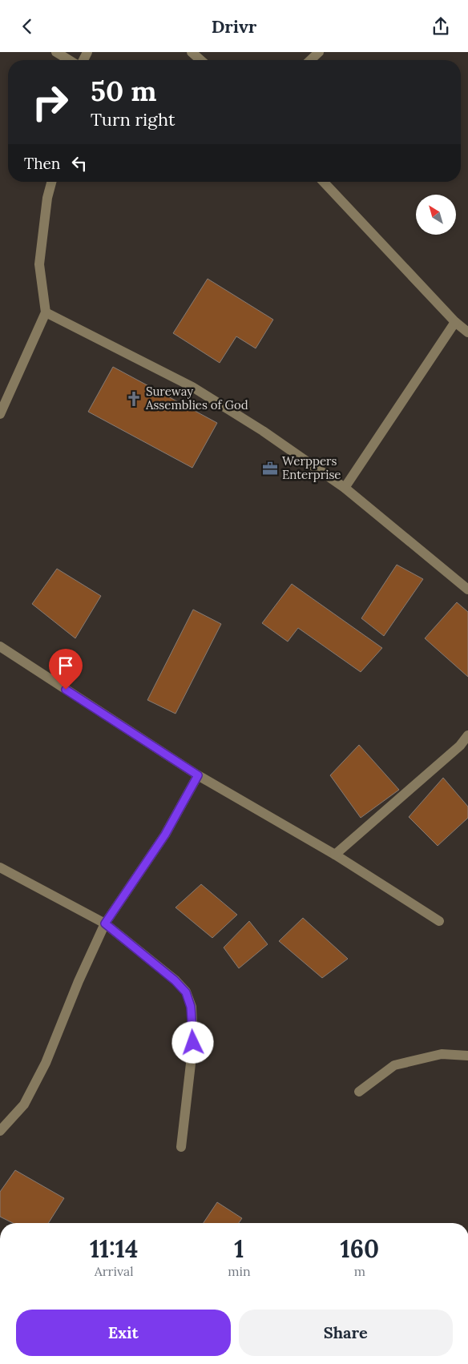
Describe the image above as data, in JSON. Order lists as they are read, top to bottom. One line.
{"places":{"church":["Sureway Assemblies of God"],"office":["Werppers Enterprise"]},"north":"top left","page":{"header":"Drivr","turn":["50 m","Turn right"],"then":"Then","eta":["11:14","Arrival","1","min","160","m"],"buttons":["Exit","Share"]}}
